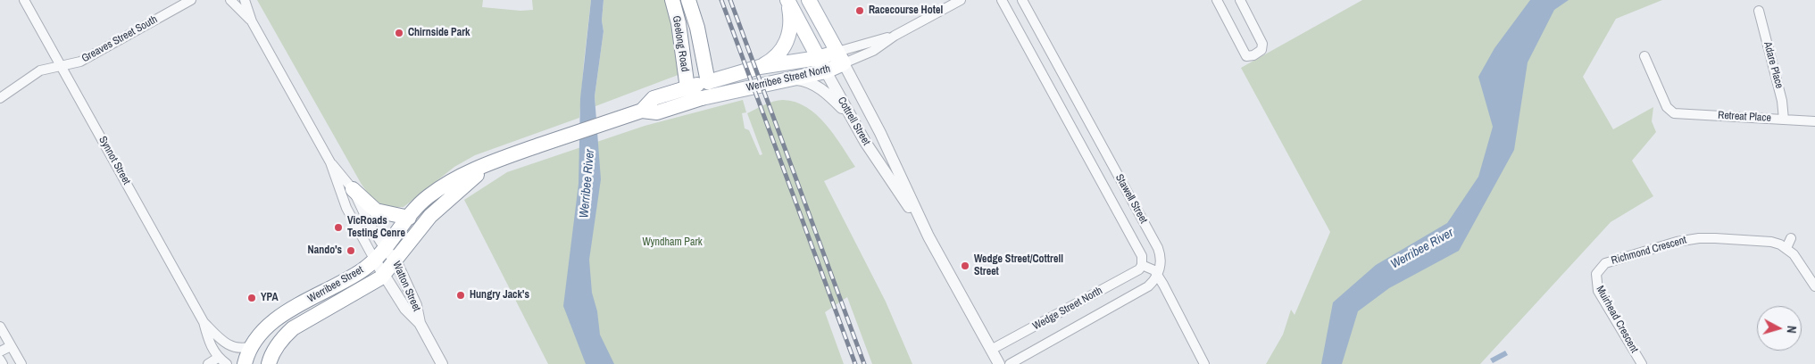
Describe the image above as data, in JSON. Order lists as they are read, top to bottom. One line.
{"streets":{"main road":["Geelong Road","Werribee Street North","Cottrell Street","Werribee Street"],"street":["Greaves Street South","Adare Place","Retreat Place","Synnot Street","Stawell Street","Richmond Crescent","Watton Street","Wedge Street North","Muirhead Crescent"]},"crossings":[["Greaves Street South","Synnot Street"],["Geelong Road","Werribee Street North"],["Geelong Road","Werribee Street"],["Adare Place","Retreat Place"],["Werribee Street North","Cottrell Street"],["Werribee Street North","Werribee Street"],["Cottrell Street","Wedge Street North"],["Synnot Street","Werribee Street"],["Stawell Street","Wedge Street North"],["Richmond Crescent","Muirhead Crescent"],["Werribee Street","Watton Street"]],"water":["Werribee River"],"parks":["Wyndham Park"],"places":["Racecourse Hotel","Chirnside Park","VicRoads Testing Cenre","Nando's","Wedge Street/Cottrell Street","Hungry Jack's","YPA"],"north":"right"}
